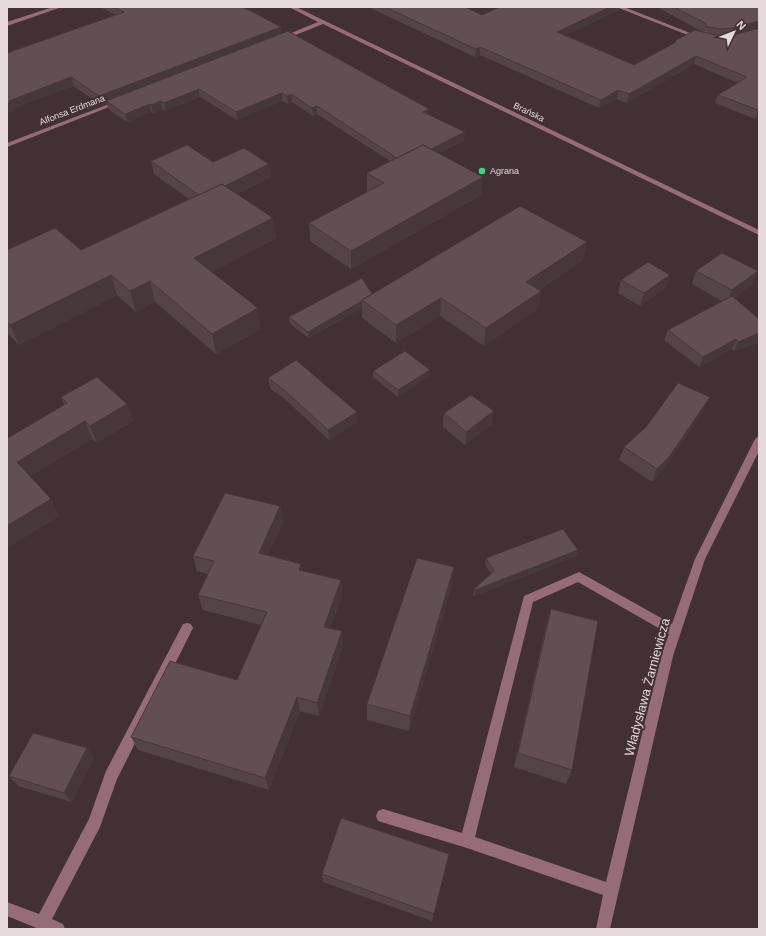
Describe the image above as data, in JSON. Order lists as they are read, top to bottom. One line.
{"streets":{"street":["Alfonsa Erdmana","Brańska","Władysława Żarniewicza"]},"places":["Agrana"],"north":"top right"}
